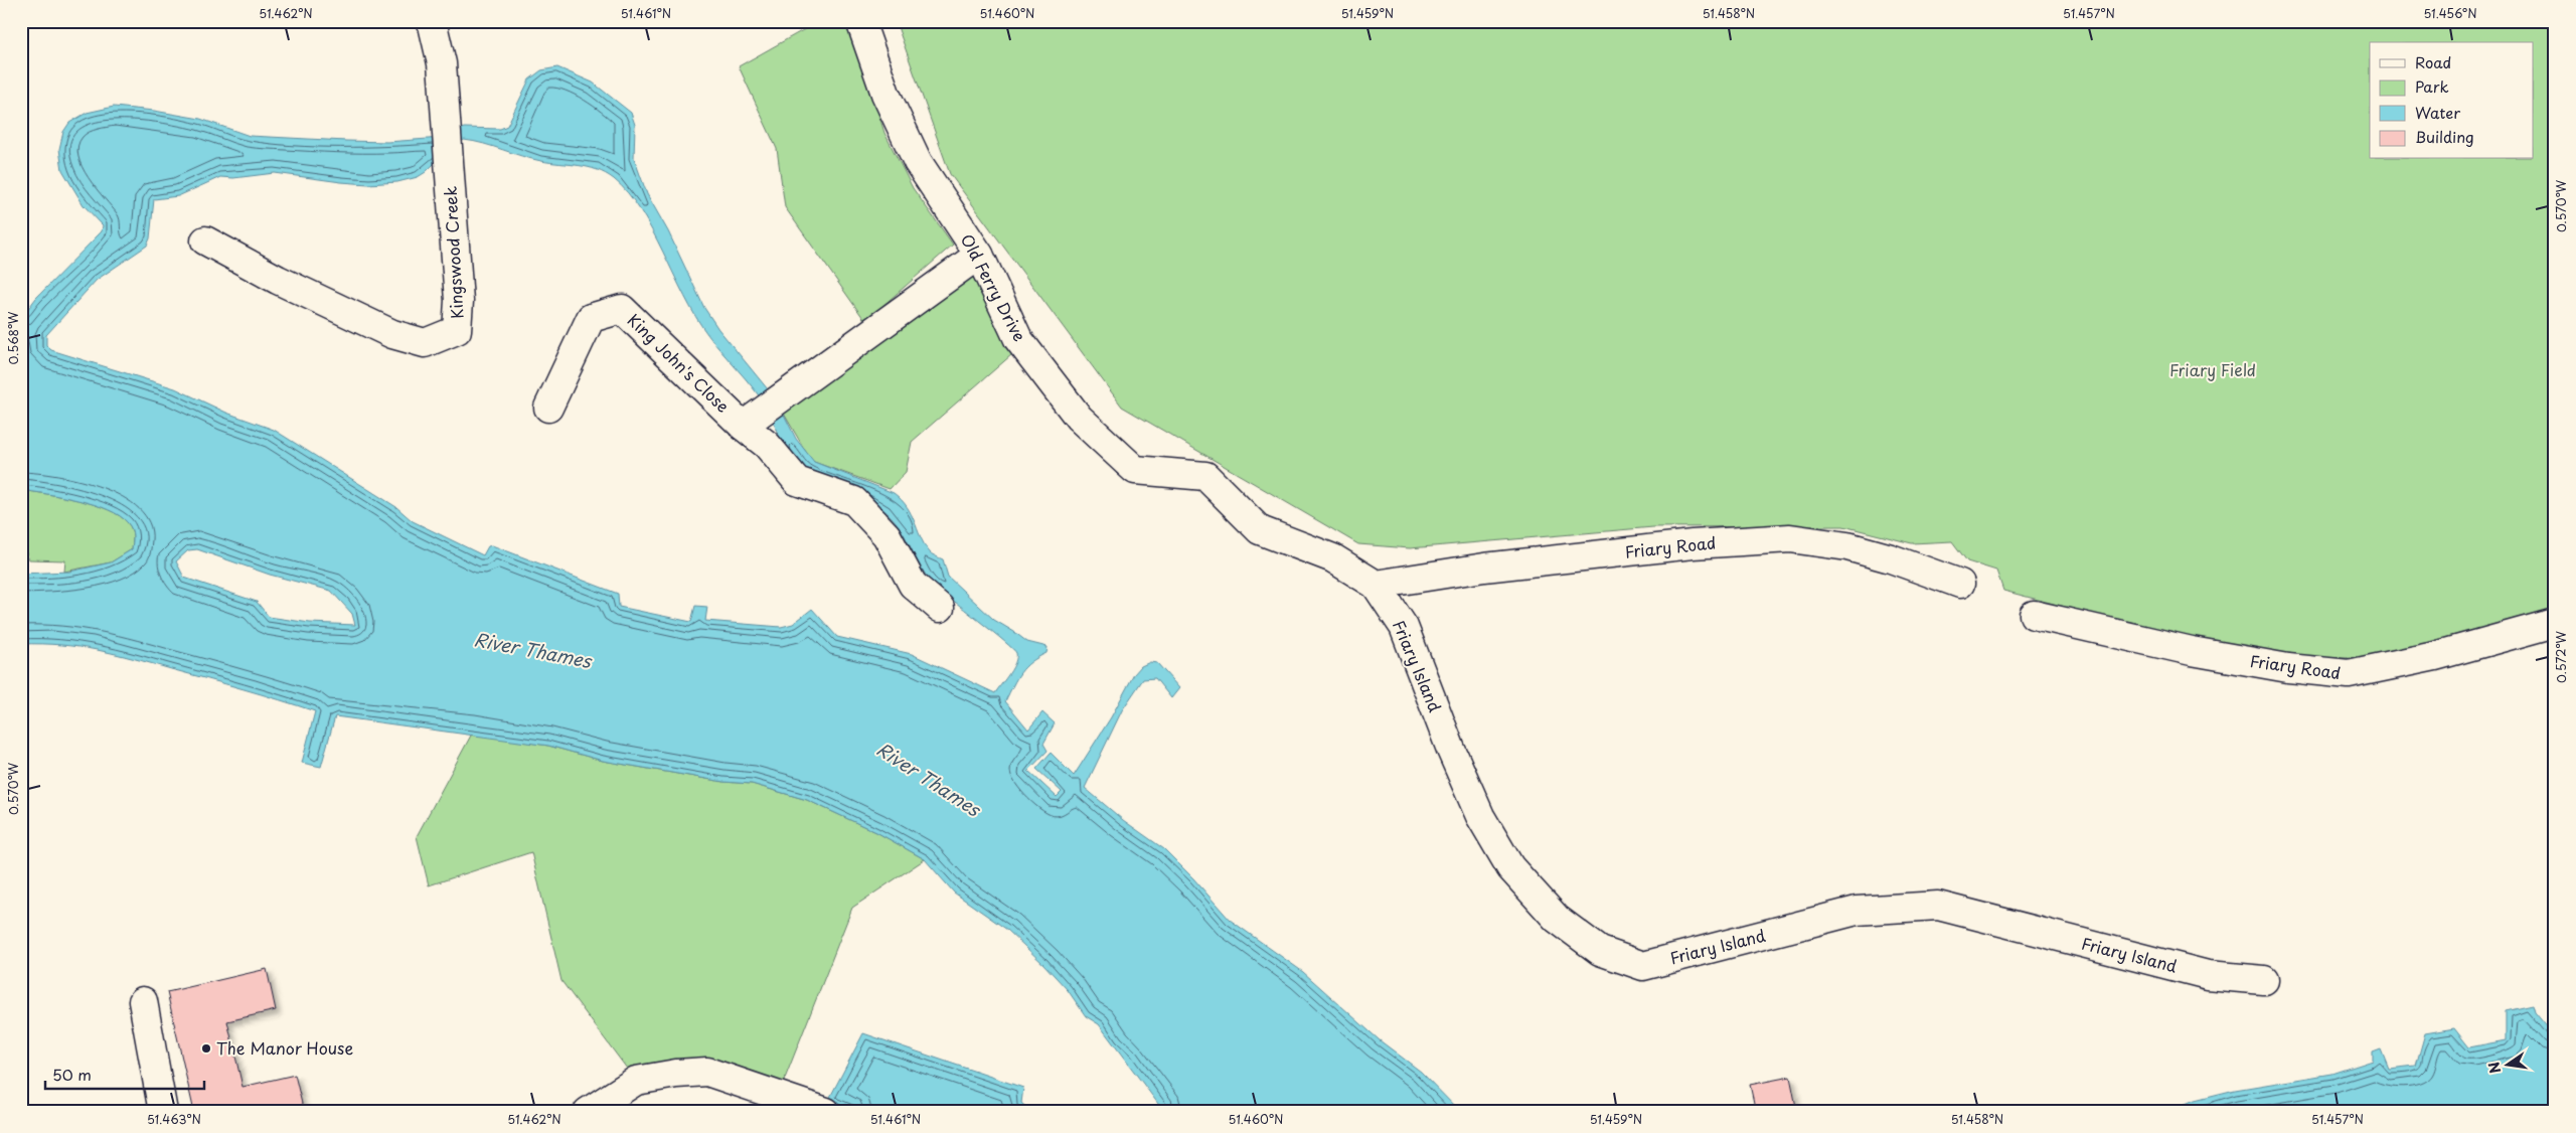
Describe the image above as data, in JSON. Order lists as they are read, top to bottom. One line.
{"streets":{"street":["Kingswood Creek","Old Ferry Drive","King John's Close","Friary Road","Friary Island"]},"crossings":[["Old Ferry Drive","King John's Close"],["Old Ferry Drive","Friary Road"],["Old Ferry Drive","Friary Island"],["Friary Road","Friary Island"]],"water":["River Thames"],"parks":["Friary Field"],"places":["The Manor House"],"legend":["Road","Park","Water","Building"],"scale_bar":"50 m","north":"left","coordinates":["51.462°N","51.461°N","51.460°N","51.459°N","51.458°N","51.457°N","51.456°N","0.570°W","0.568°W","0.572°W","51.463°N"]}
